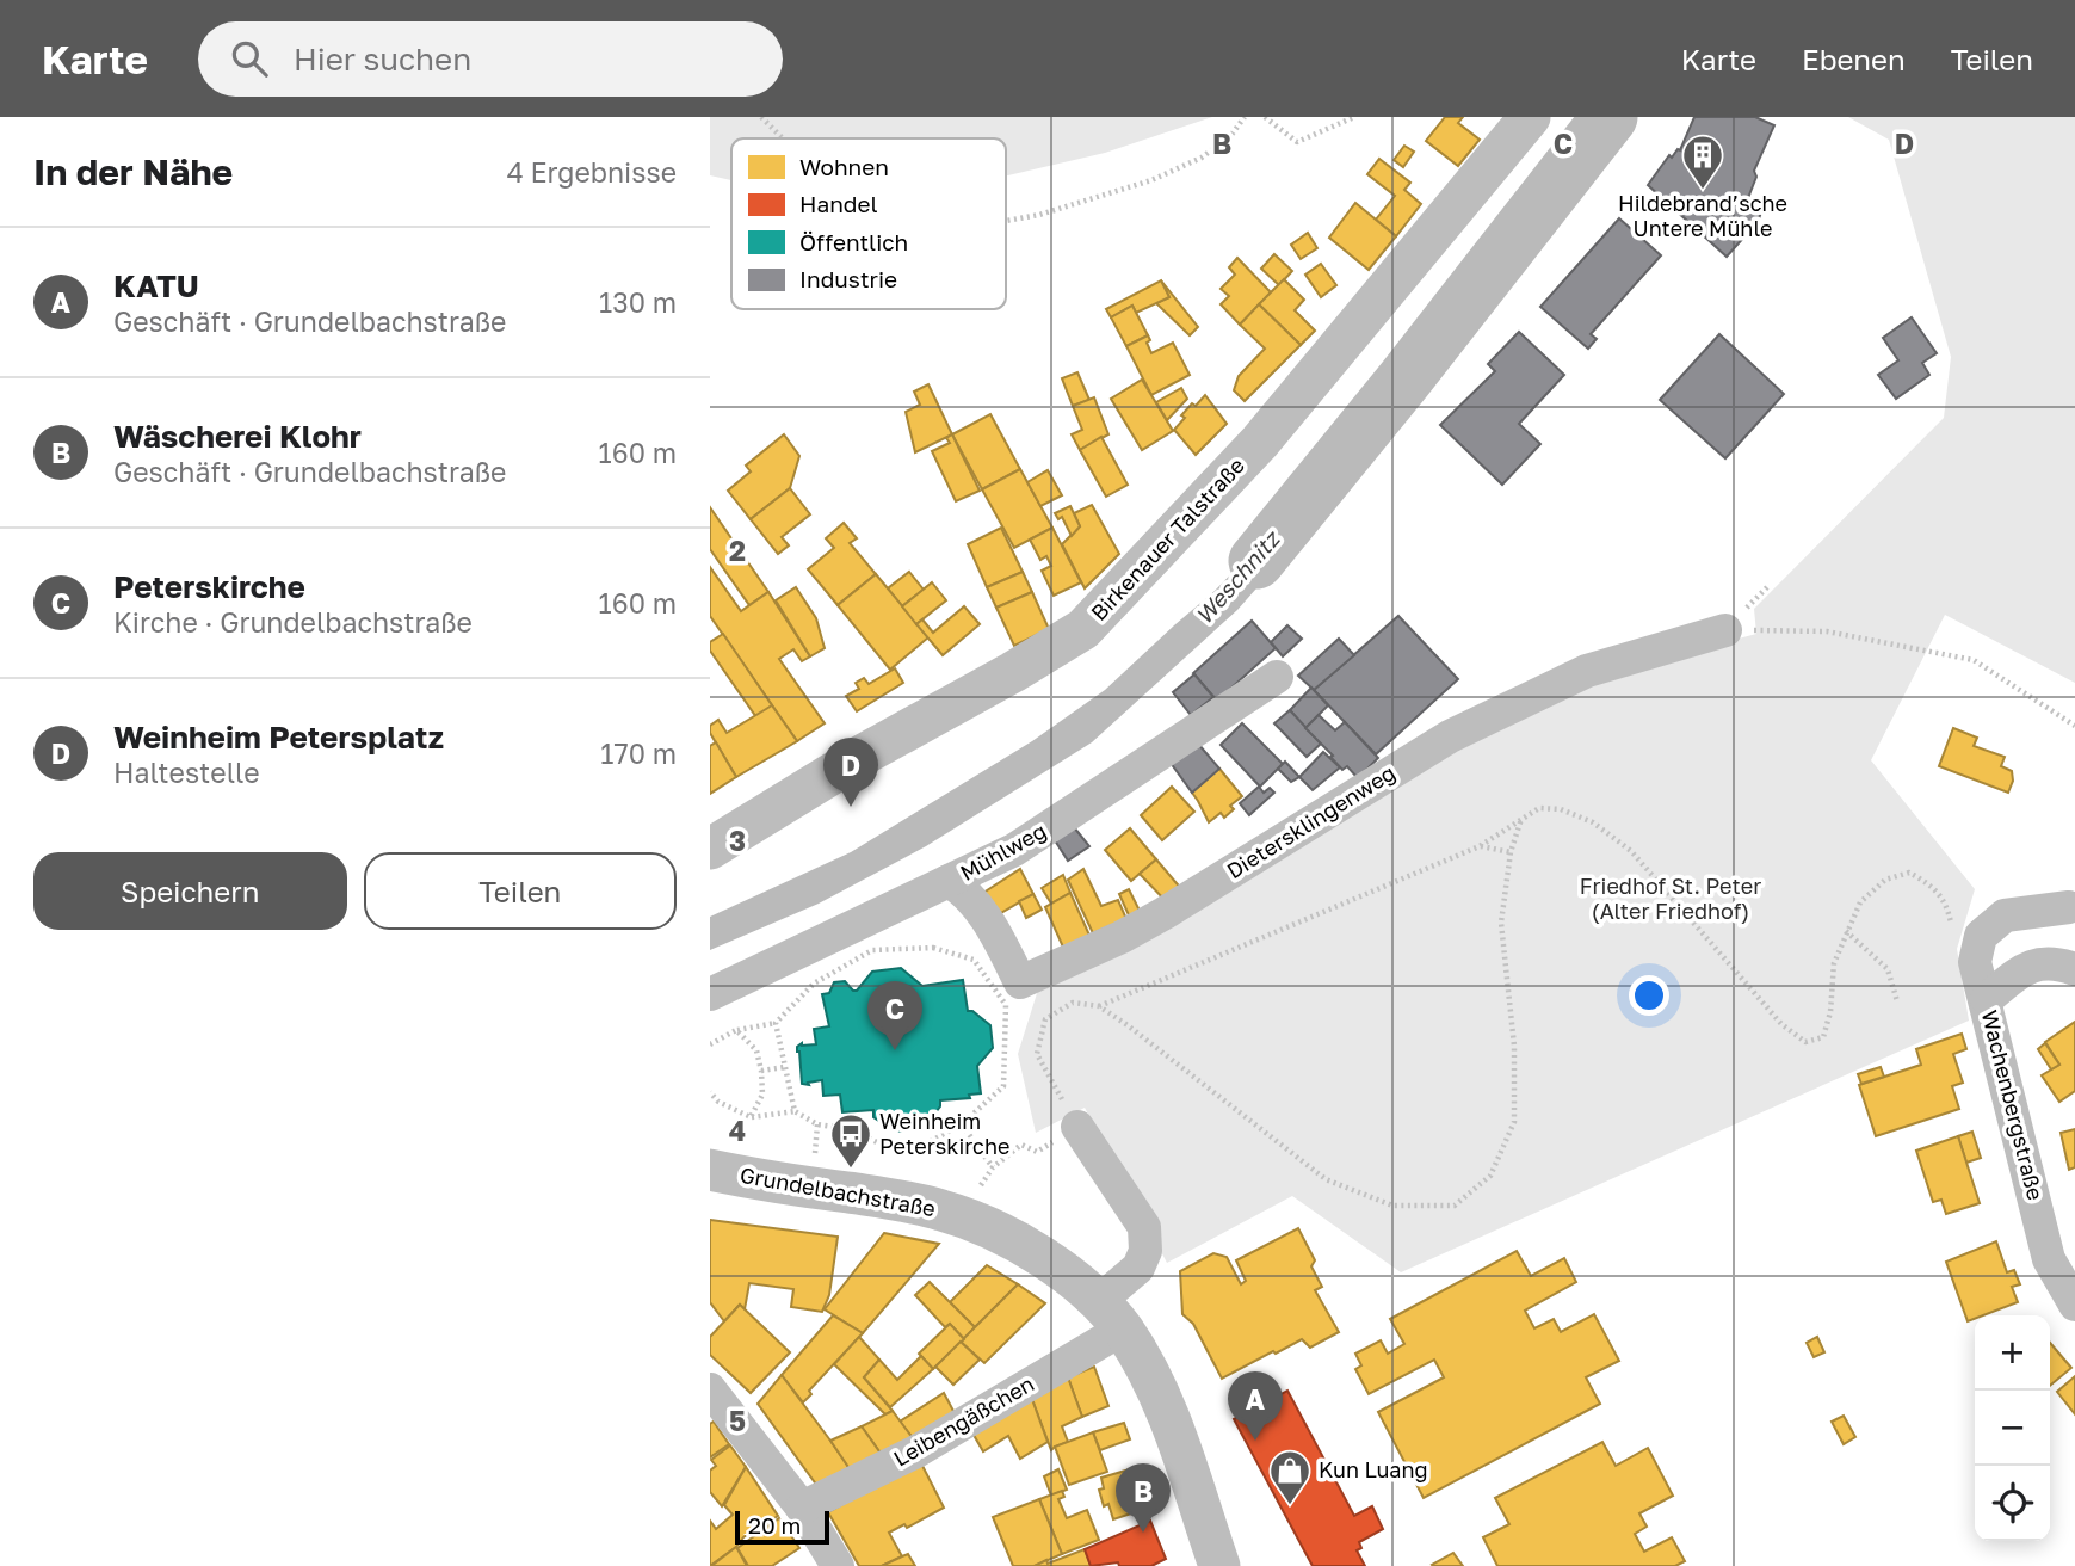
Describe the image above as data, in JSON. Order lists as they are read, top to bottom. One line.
{"streets":{"main road":["Birkenauer Talstraße","Grundelbachstraße"],"street":["Dietersklingenweg","Mühlweg","Wachenbergstraße","Leibengäßchen"]},"crossings":[["Dietersklingenweg","Mühlweg"],["Grundelbachstraße","Leibengäßchen"]],"water":["Weschnitz"],"parks":["Friedhof St. Peter (Alter Friedhof)"],"places":{"building":["Hildebrand’sche Untere Mühle"],"bus stop":["Weinheim Peterskirche"],"shop":["Kun Luang"]},"legend":["Wohnen","Handel","Öffentlich","Industrie"],"scale_bar":"20 m","page":{"header":"Karte","search":"Hier suchen","nav":["Karte","Ebenen","Teilen"],"heading":["In der Nähe","4 Ergebnisse"],"list":[{"mark":"A","name":"KATU","note":"Geschäft · Grundelbachstraße","value":"130 m"},{"mark":"B","name":"Wäscherei Klohr","note":"Geschäft · Grundelbachstraße","value":"160 m"},{"mark":"C","name":"Peterskirche","note":"Kirche · Grundelbachstraße","value":"160 m"},{"mark":"D","name":"Weinheim Petersplatz","note":"Haltestelle","value":"170 m"}],"pins":["D","C","A","B"],"buttons":["Speichern","Teilen"],"map_buttons":["+","−"],"scale":"20 m"},"grid":{"columns":["B","C","D"],"rows":["2","3","4","5"]}}
